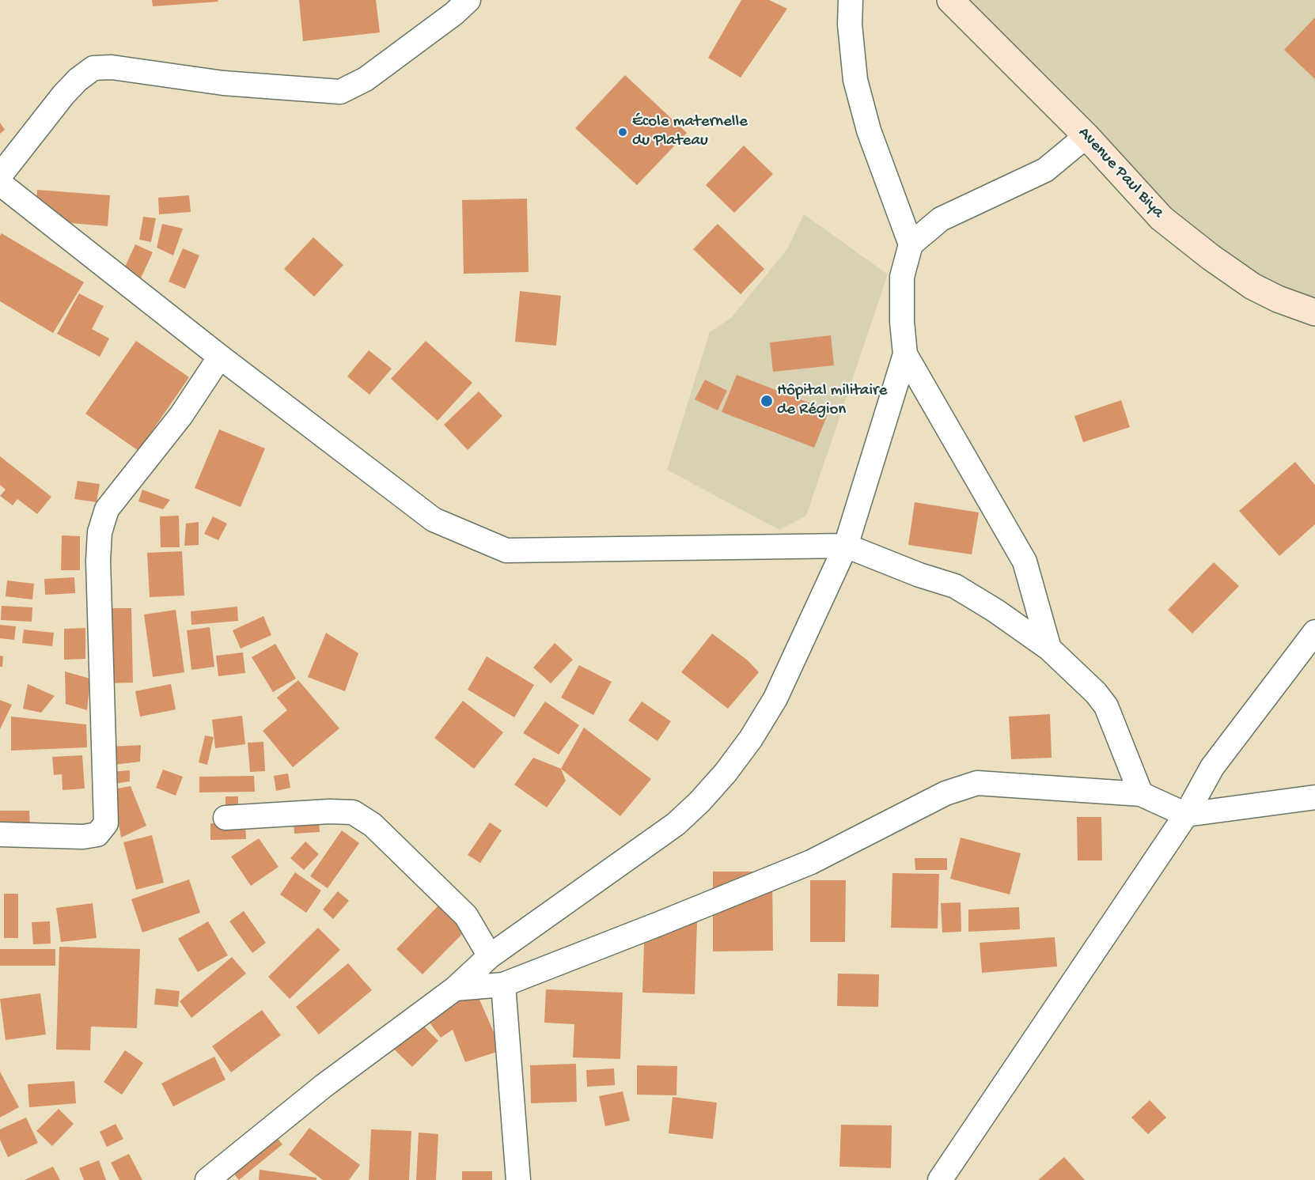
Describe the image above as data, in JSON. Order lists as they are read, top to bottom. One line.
{"streets":{"main road":["Avenue Paul Biya"]},"places":["École maternelle du Plateau","Hôpital militaire de Région"]}
